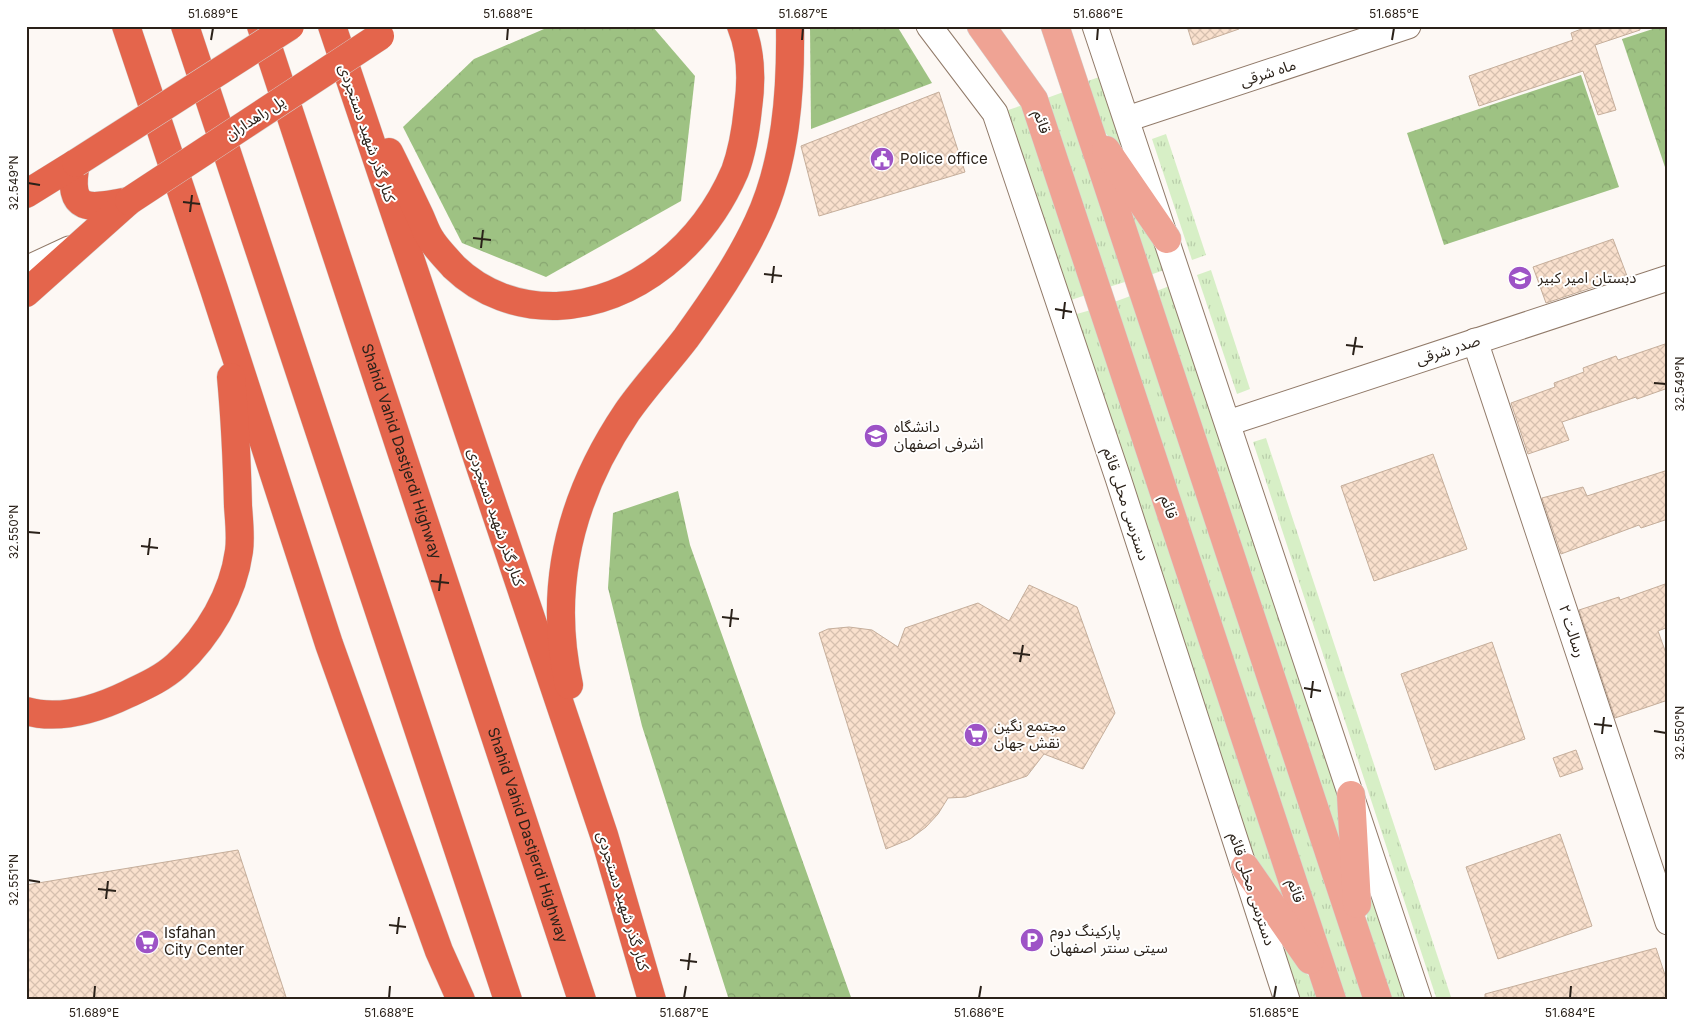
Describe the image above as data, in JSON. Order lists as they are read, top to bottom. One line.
{"streets":{"highway":["پل راهداران","کنار گذر شهید دستجردی","Shahid Vahid Dastjerdi Highway"],"main road":["قائم"],"street":["ماه شرقی","صدر شرقی","دسترسی محلی قائم","رسالت ۲"]},"crossings":[["صدر شرقی","رسالت ۲"]],"places":{"public building":["Police office"],"school or university":["دبستان امیر کبیر","دانشگاه اشرفی اصفهان"],"supermarket":["مجتمع نگین نقش جهان","Isfahan City Center"],"parking":["پارکینگ دوم سیتی سنتر اصفهان"]},"coordinates":["51.689°E","51.688°E","51.687°E","51.686°E","51.685°E","32.549°N","32.550°N","32.551°N","51.684°E"]}
